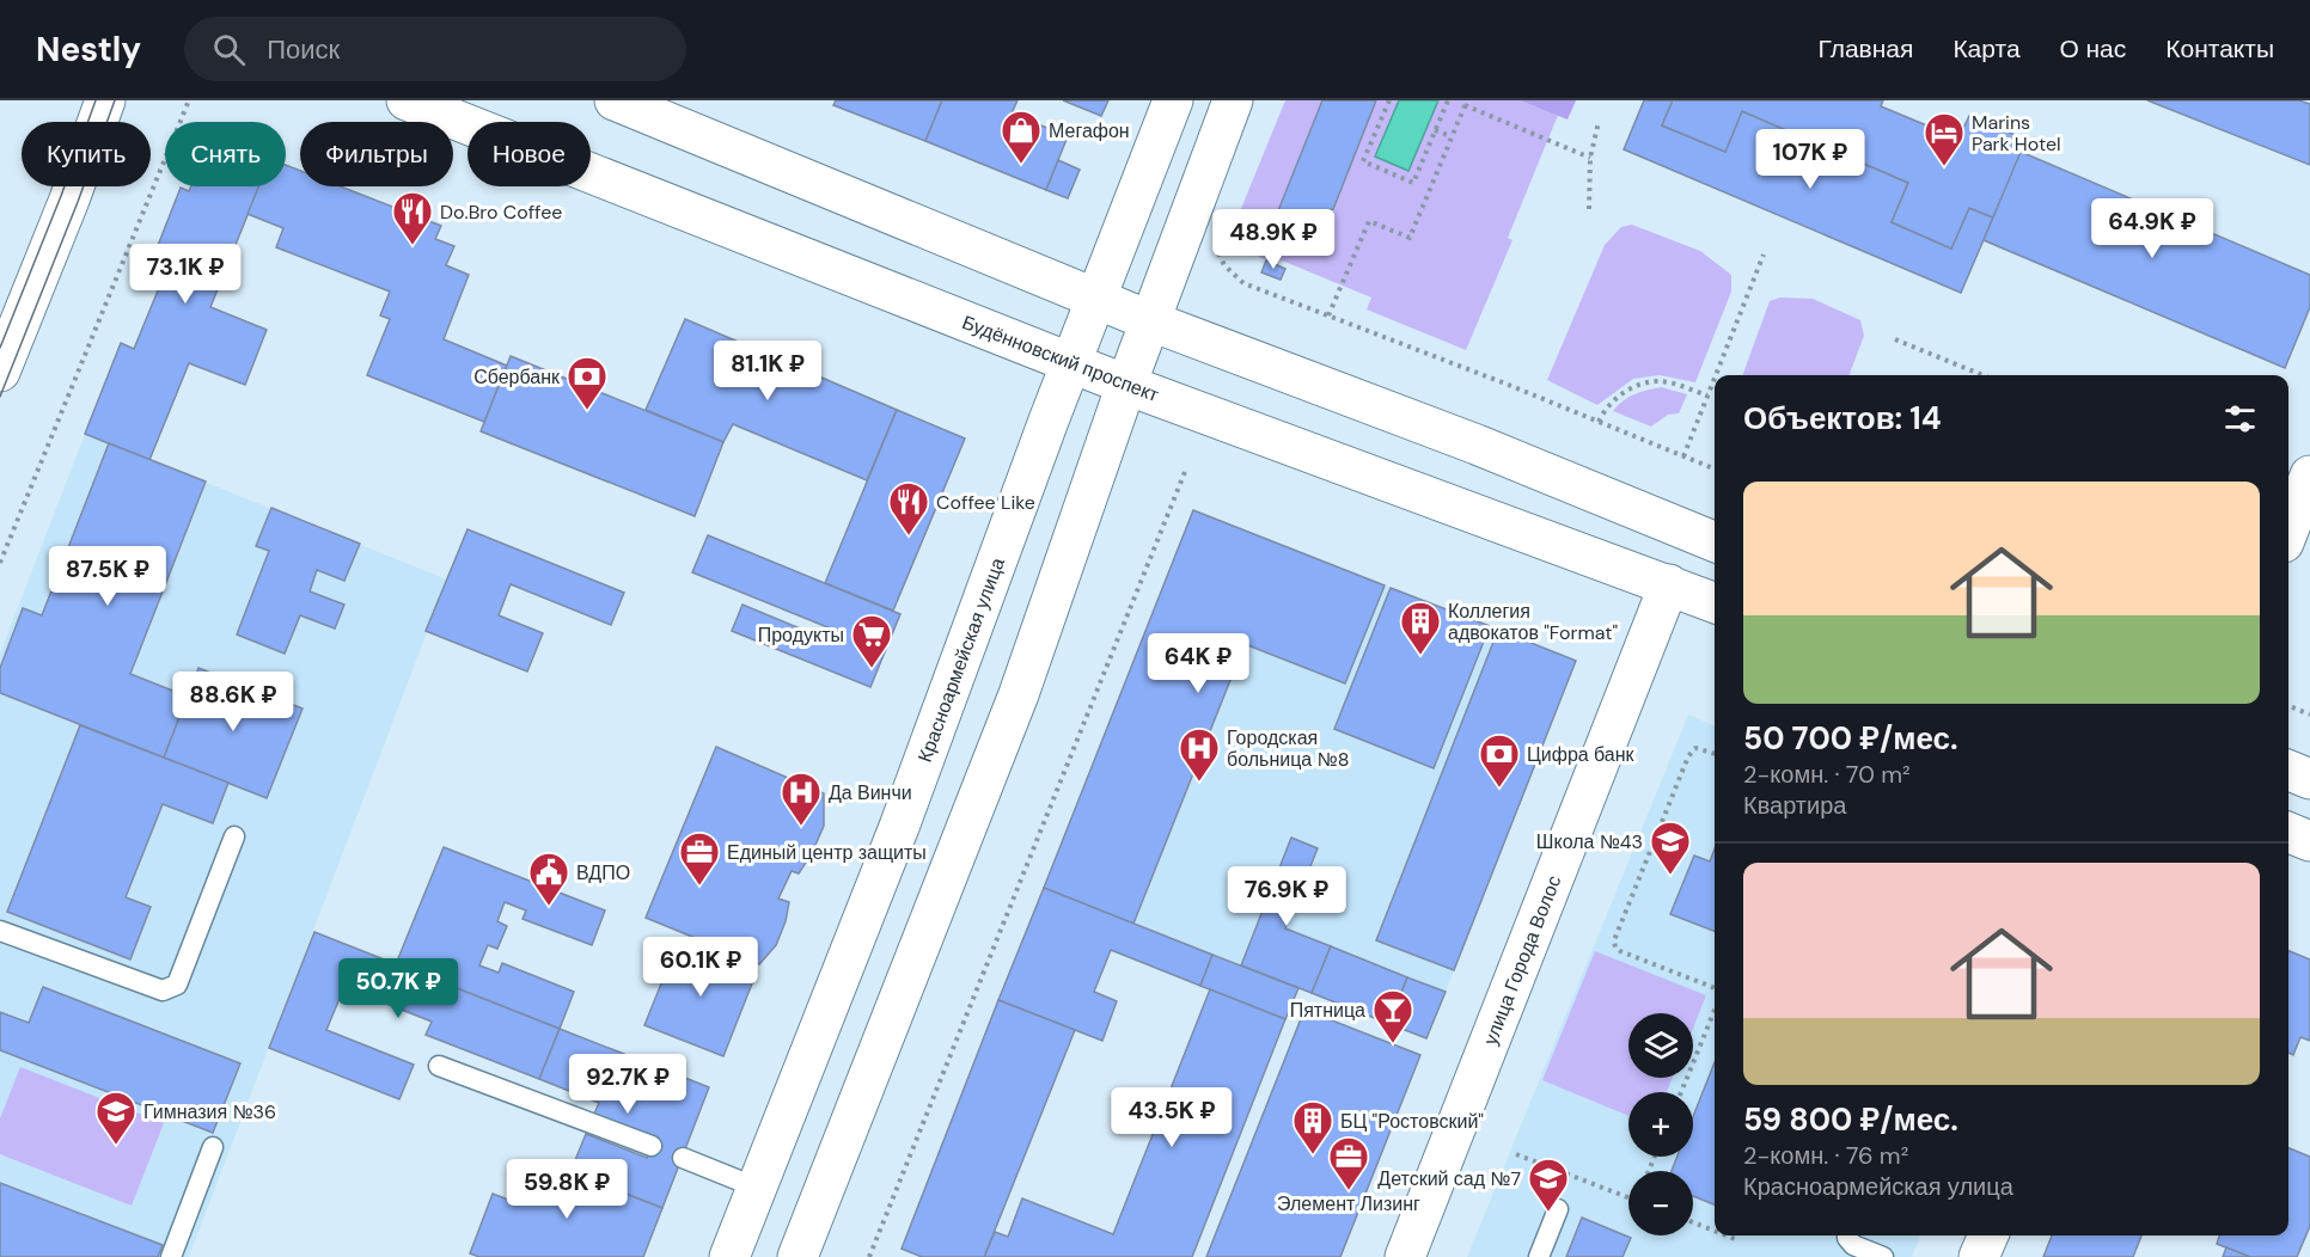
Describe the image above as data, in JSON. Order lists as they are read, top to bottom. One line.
{"streets":{"main road":["Будённовский проспект","Красноармейская улица","улица Города Волос"]},"crossings":[["Будённовский проспект","Красноармейская улица"],["Будённовский проспект","улица Города Волос"]],"places":{"shop":["Мегафон"],"hotel":["Marins Park Hotel"],"restaurant":["Do.Bro Coffee","Coffee Like"],"bank":["Сбербанк","Цифра банк"],"building":["Коллегия адвокатов \"Format\"","БЦ \"Ростовский\""],"supermarket":["Продукты"],"hospital":["Городская больница №8","Да Винчи"],"school or university":["Школа №43","Гимназия №36","Детский сад №7"],"office":["Единый центр защиты","Элемент Лизинг"],"public building":["ВДПО"],"bar":["Пятница"]},"page":{"header":"Nestly","search":"Поиск","nav":["Главная","Карта","О нас","Контакты"],"chip":["Купить","Снять","Фильтры","Новое"],"price":["107K ₽","64.9K ₽","48.9K ₽","73.1K ₽","81.1K ₽","87.5K ₽","64K ₽","88.6K ₽","76.9K ₽","60.1K ₽","50.7K ₽","92.7K ₽","43.5K ₽","59.8K ₽"],"heading":"Объектов: 14","list":[{"name":"50 700 ₽/мес.","note":"2-комн. · 70 m² · Квартира"},{"name":"59 800 ₽/мес.","note":"2-комн. · 76 m² · Красноармейская улица"}],"map_buttons":["+","−"]}}
